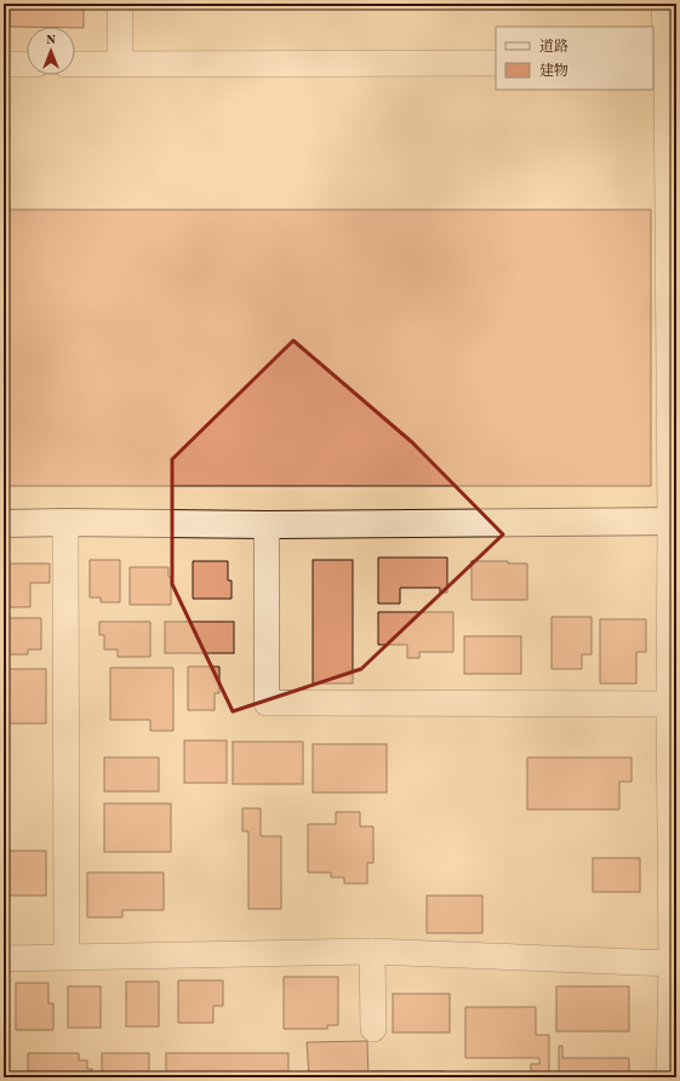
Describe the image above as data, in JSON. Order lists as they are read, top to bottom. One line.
{"legend":["道路","建物"],"north":"top"}
